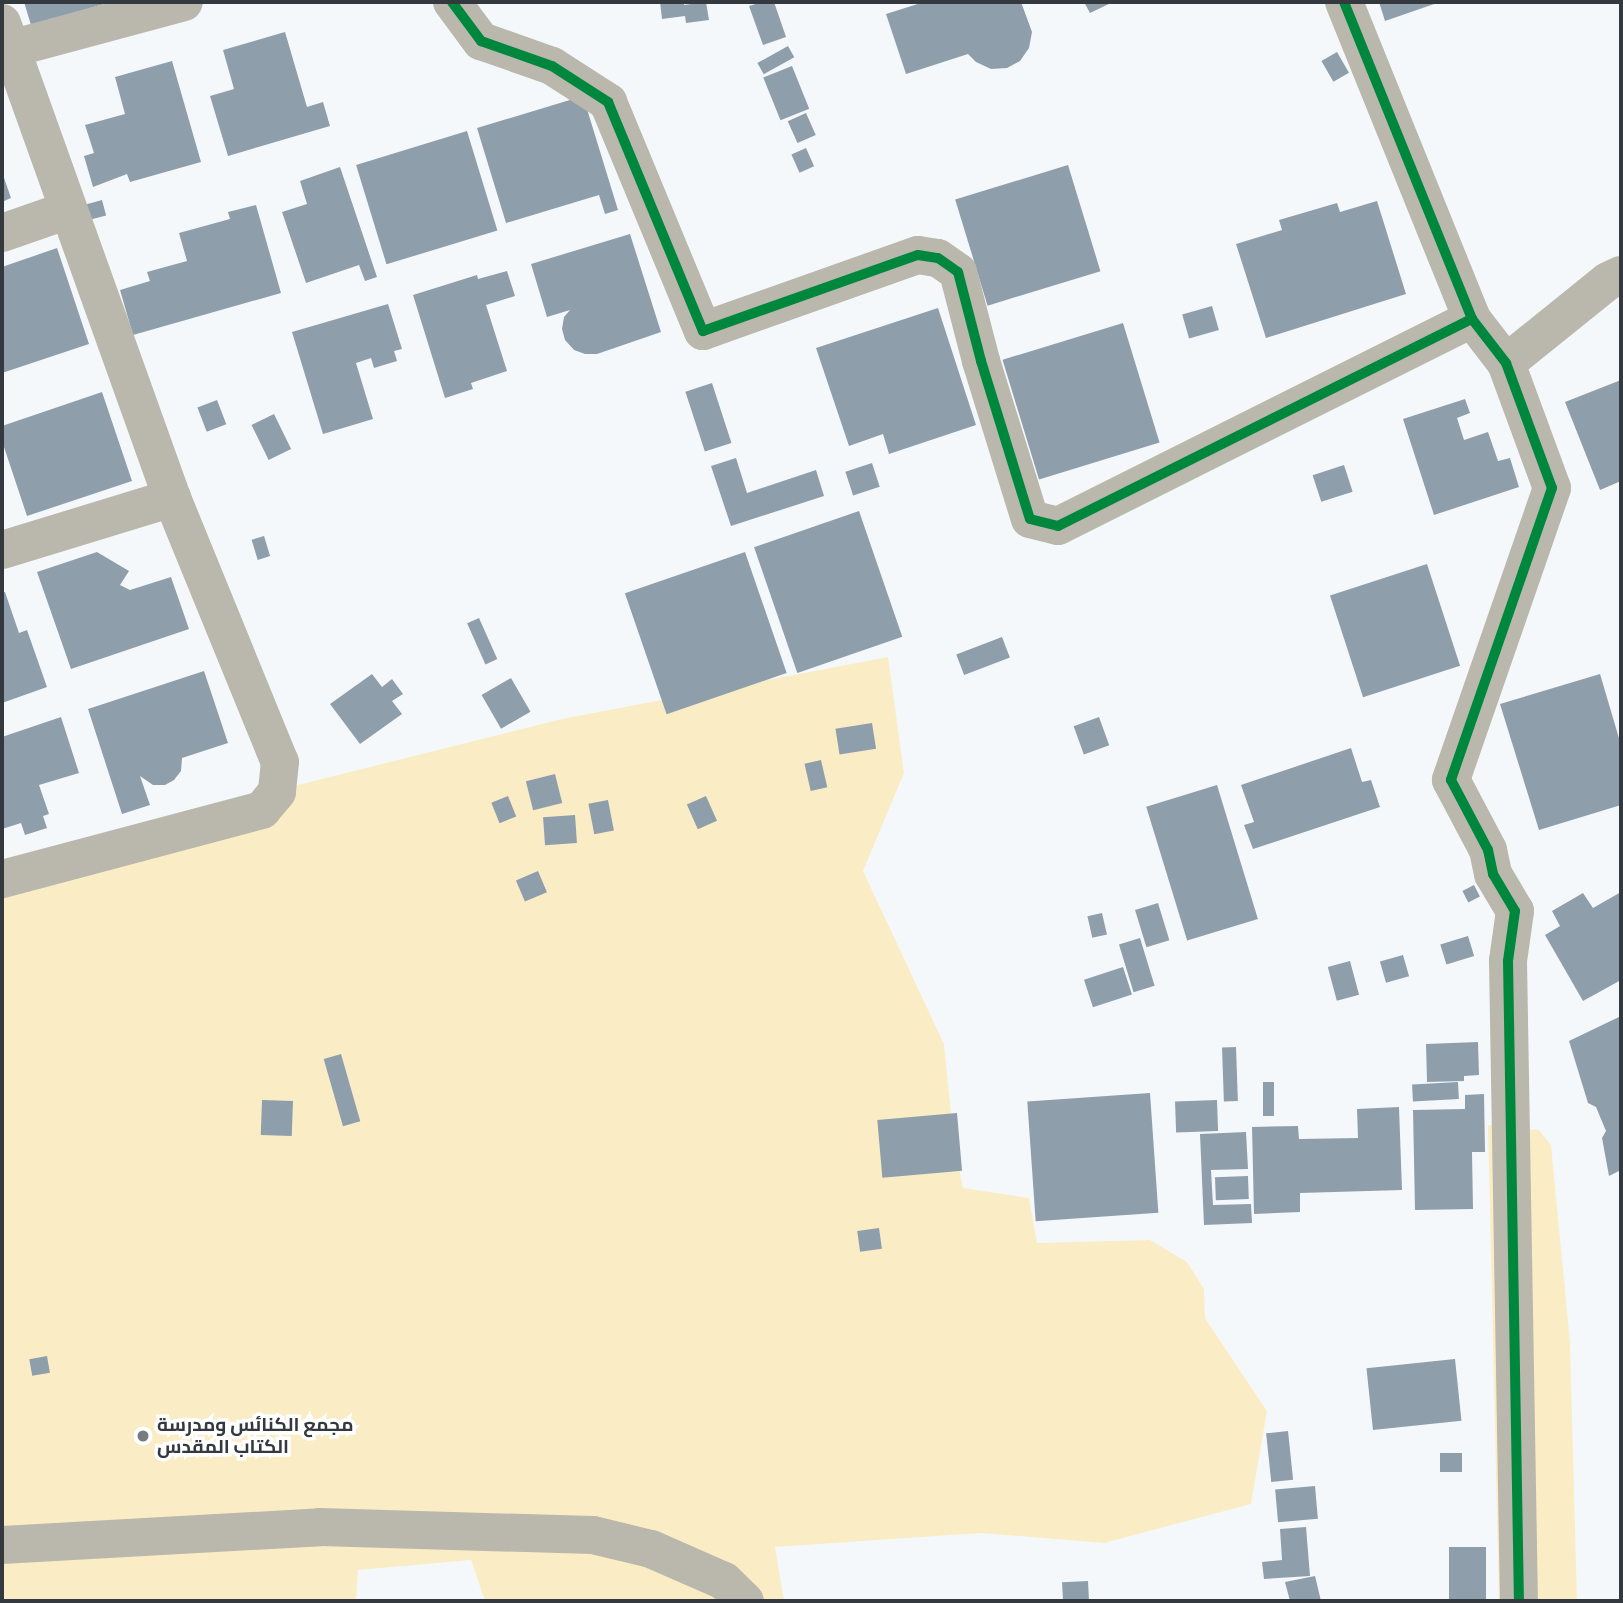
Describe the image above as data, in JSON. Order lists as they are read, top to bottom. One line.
{"places":["مجمع الكنائس ومدرسة الكتاب المقدس"]}
